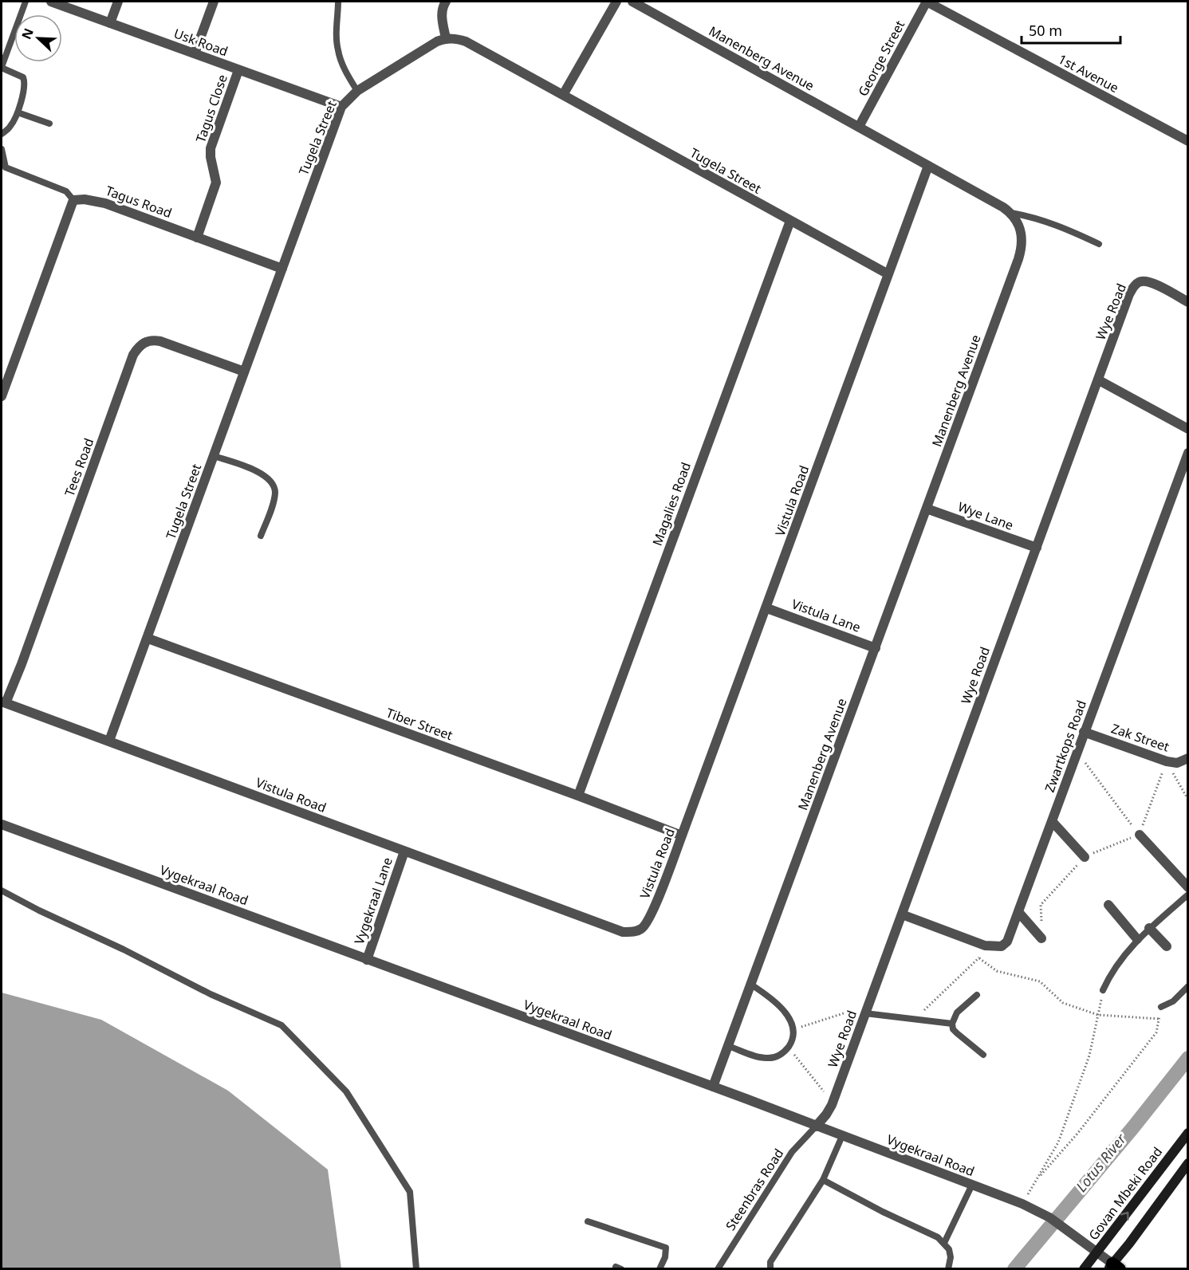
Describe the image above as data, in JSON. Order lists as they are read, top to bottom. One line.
{"streets":{"main road":["Govan Mbeki Road"],"street":["Usk Road","Manenberg Avenue","George Street","1st Avenue","Tagus Close","Tugela Street","Tagus Road","Wye Road","Tees Road","Vistula Road","Magalies Road","Wye Lane","Vistula Lane","Tiber Street","Zak Street","Zwartkops Road","Vygekraal Road","Vygekraal Lane"],"lane":["Steenbras Road"]},"crossings":[["Usk Road","Tagus Close"],["Usk Road","Tugela Street"],["Manenberg Avenue","George Street"],["Manenberg Avenue","Vistula Road"],["Manenberg Avenue","Wye Lane"],["Manenberg Avenue","Vistula Lane"],["Manenberg Avenue","Vygekraal Road"],["George Street","1st Avenue"],["Tagus Close","Tagus Road"],["Tugela Street","Tagus Road"],["Tugela Street","Tees Road"],["Tugela Street","Vistula Road"],["Tugela Street","Magalies Road"],["Tugela Street","Tiber Street"],["Wye Road","Wye Lane"],["Wye Road","Vygekraal Road"],["Wye Road","Steenbras Road"],["Tees Road","Vistula Road"],["Vistula Road","Vistula Lane"],["Vistula Road","Tiber Street"],["Vistula Road","Vygekraal Lane"],["Magalies Road","Tiber Street"],["Zak Street","Zwartkops Road"],["Vygekraal Road","Vygekraal Lane"],["Vygekraal Road","Steenbras Road"],["Vygekraal Road","Govan Mbeki Road"]],"water":["Lotus River"],"scale_bar":"50 m","north":"top left"}
